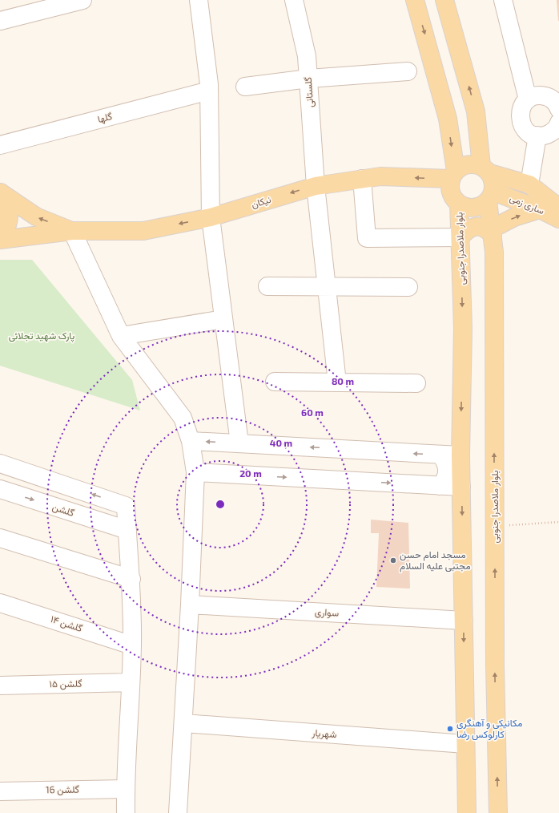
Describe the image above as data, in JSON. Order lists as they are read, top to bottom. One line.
{"streets":{"main road":["نیکان","ساری زمی","بلوار ملاصدرا جنوبی"],"street":["گلستانی","گلها","گلشن","سواری","گلشن ۱۴","گلشن ۱۵","شهریار","گلشن 16"]},"crossings":[["گلستانی","نیکان"],["نیکان","ساری زمی"],["نیکان","بلوار ملاصدرا جنوبی"],["ساری زمی","بلوار ملاصدرا جنوبی"],["بلوار ملاصدرا جنوبی","سواری"],["بلوار ملاصدرا جنوبی","شهریار"]],"one_way":["نیکان"],"parks":["پارک شهید تجلائی"],"places":["مسجد امام حسن مجتبی علیه السلام","مکانیکی و آهنگری کارلوکس رضا"],"rings":["80 m","60 m","40 m","20 m"]}
